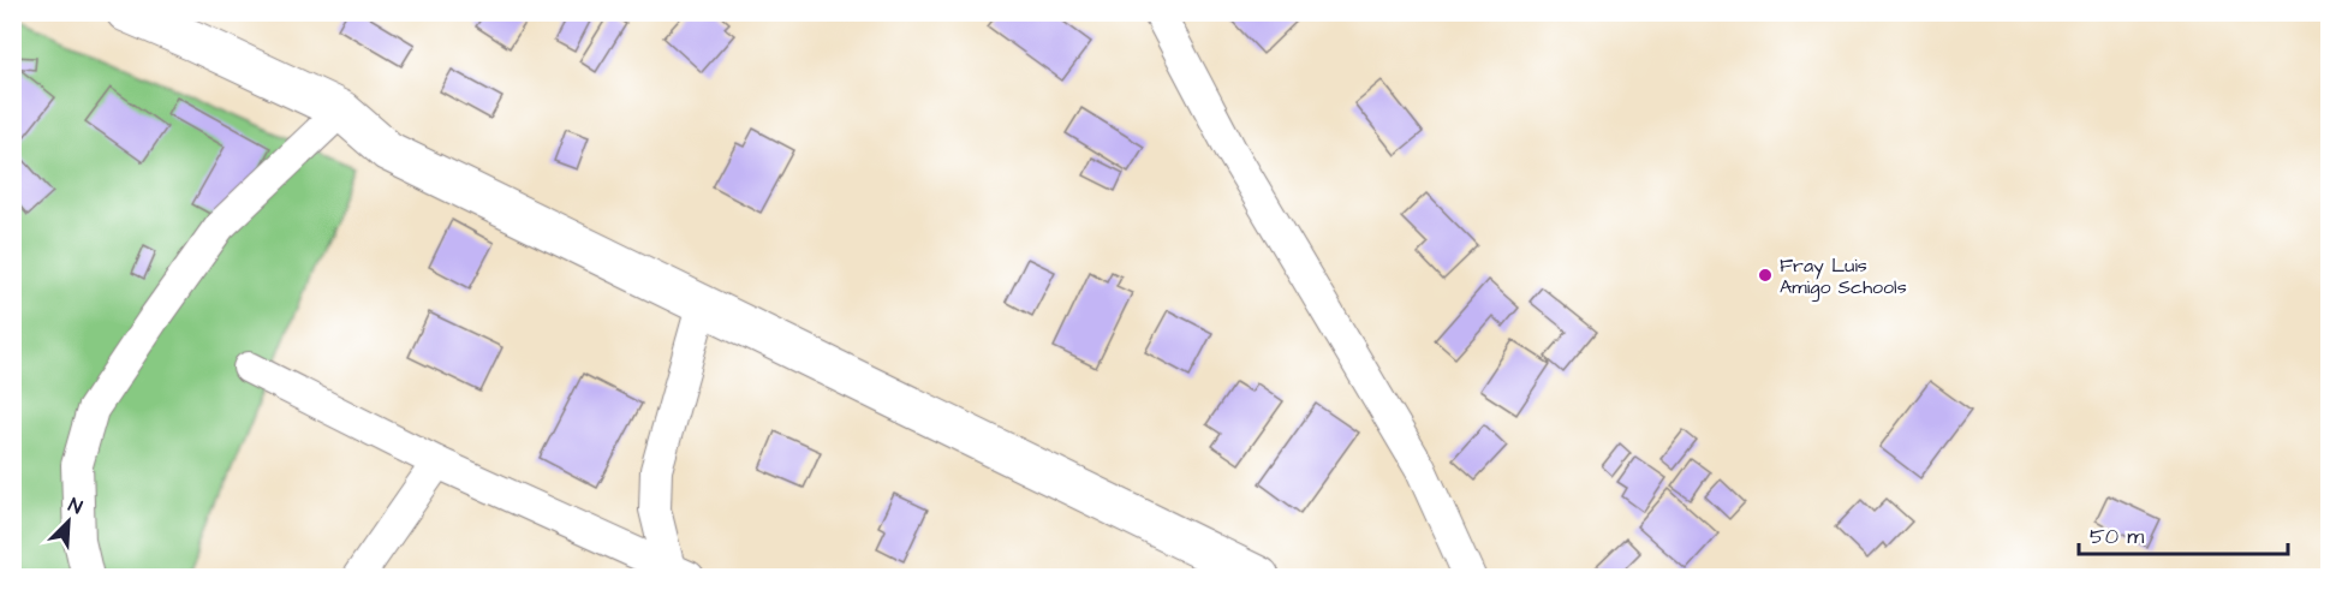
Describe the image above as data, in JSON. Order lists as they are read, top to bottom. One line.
{"places":["Fray Luis Amigo Schools"],"scale_bar":"50 m","north":"top right"}
